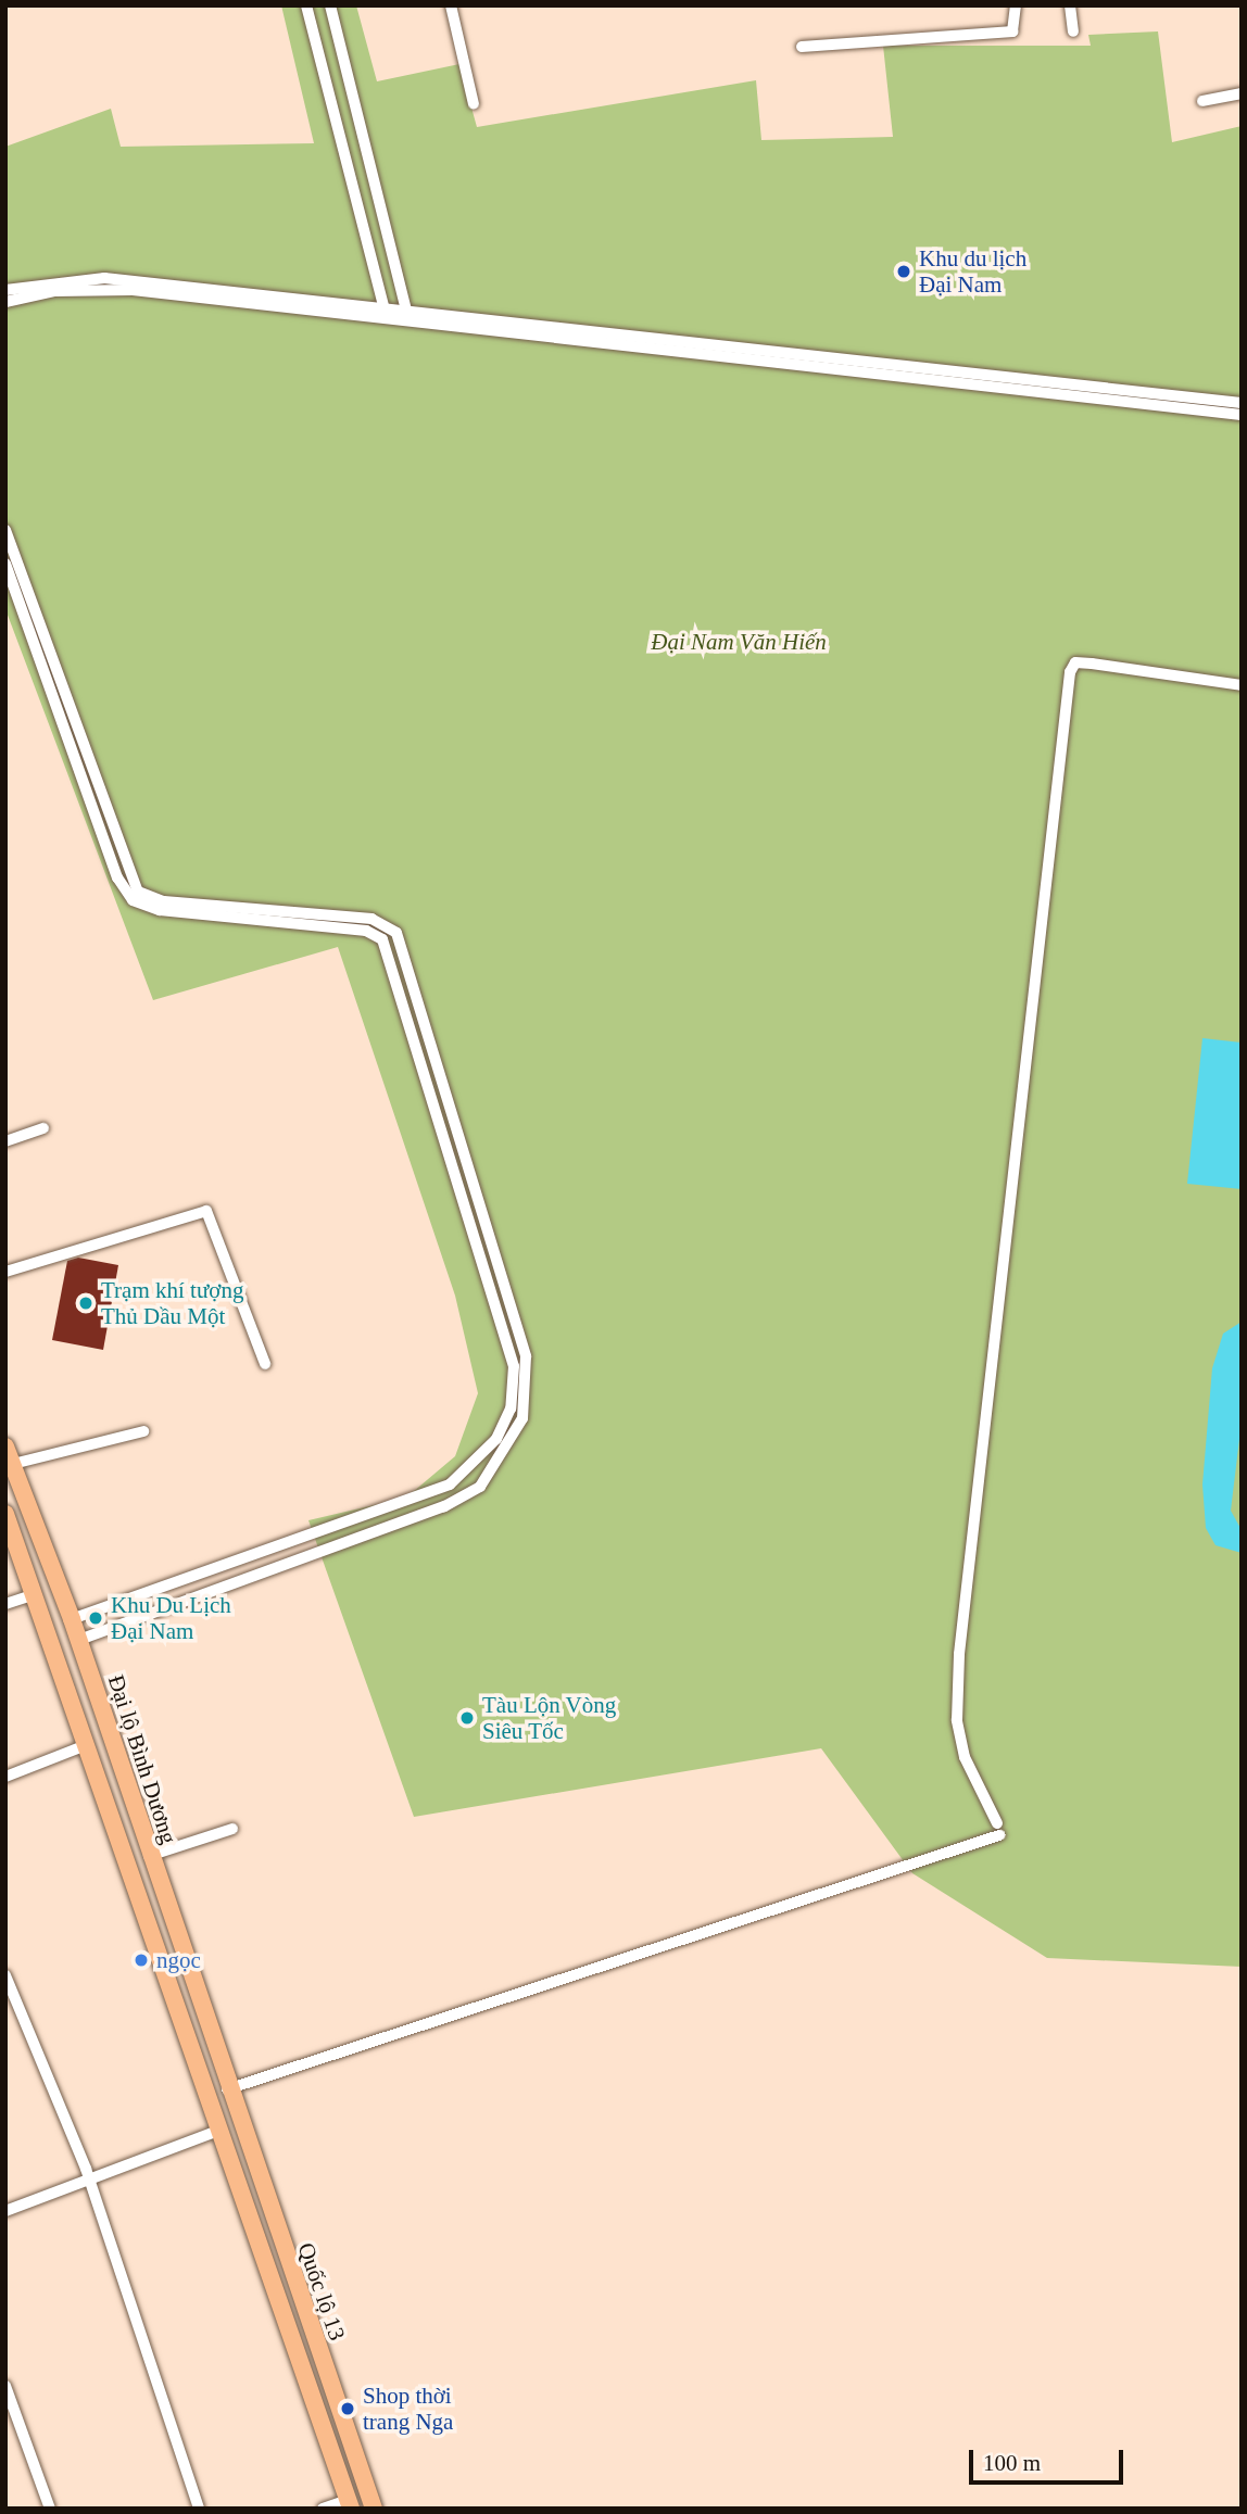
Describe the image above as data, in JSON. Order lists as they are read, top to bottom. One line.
{"streets":{"highway":["Đại lộ Bình Dương","Quốc lộ 13"]},"crossings":[["Đại lộ Bình Dương","Quốc lộ 13"]],"parks":["Đại Nam Văn Hiến"],"places":["Khu du lịch Đại Nam","Trạm khí tượng Thủ Dầu Một","Khu Du Lịch Đại Nam","Tàu Lộn Vòng Siêu Tốc","ngọc","Shop thời trang Nga"],"scale_bar":"100 m"}
